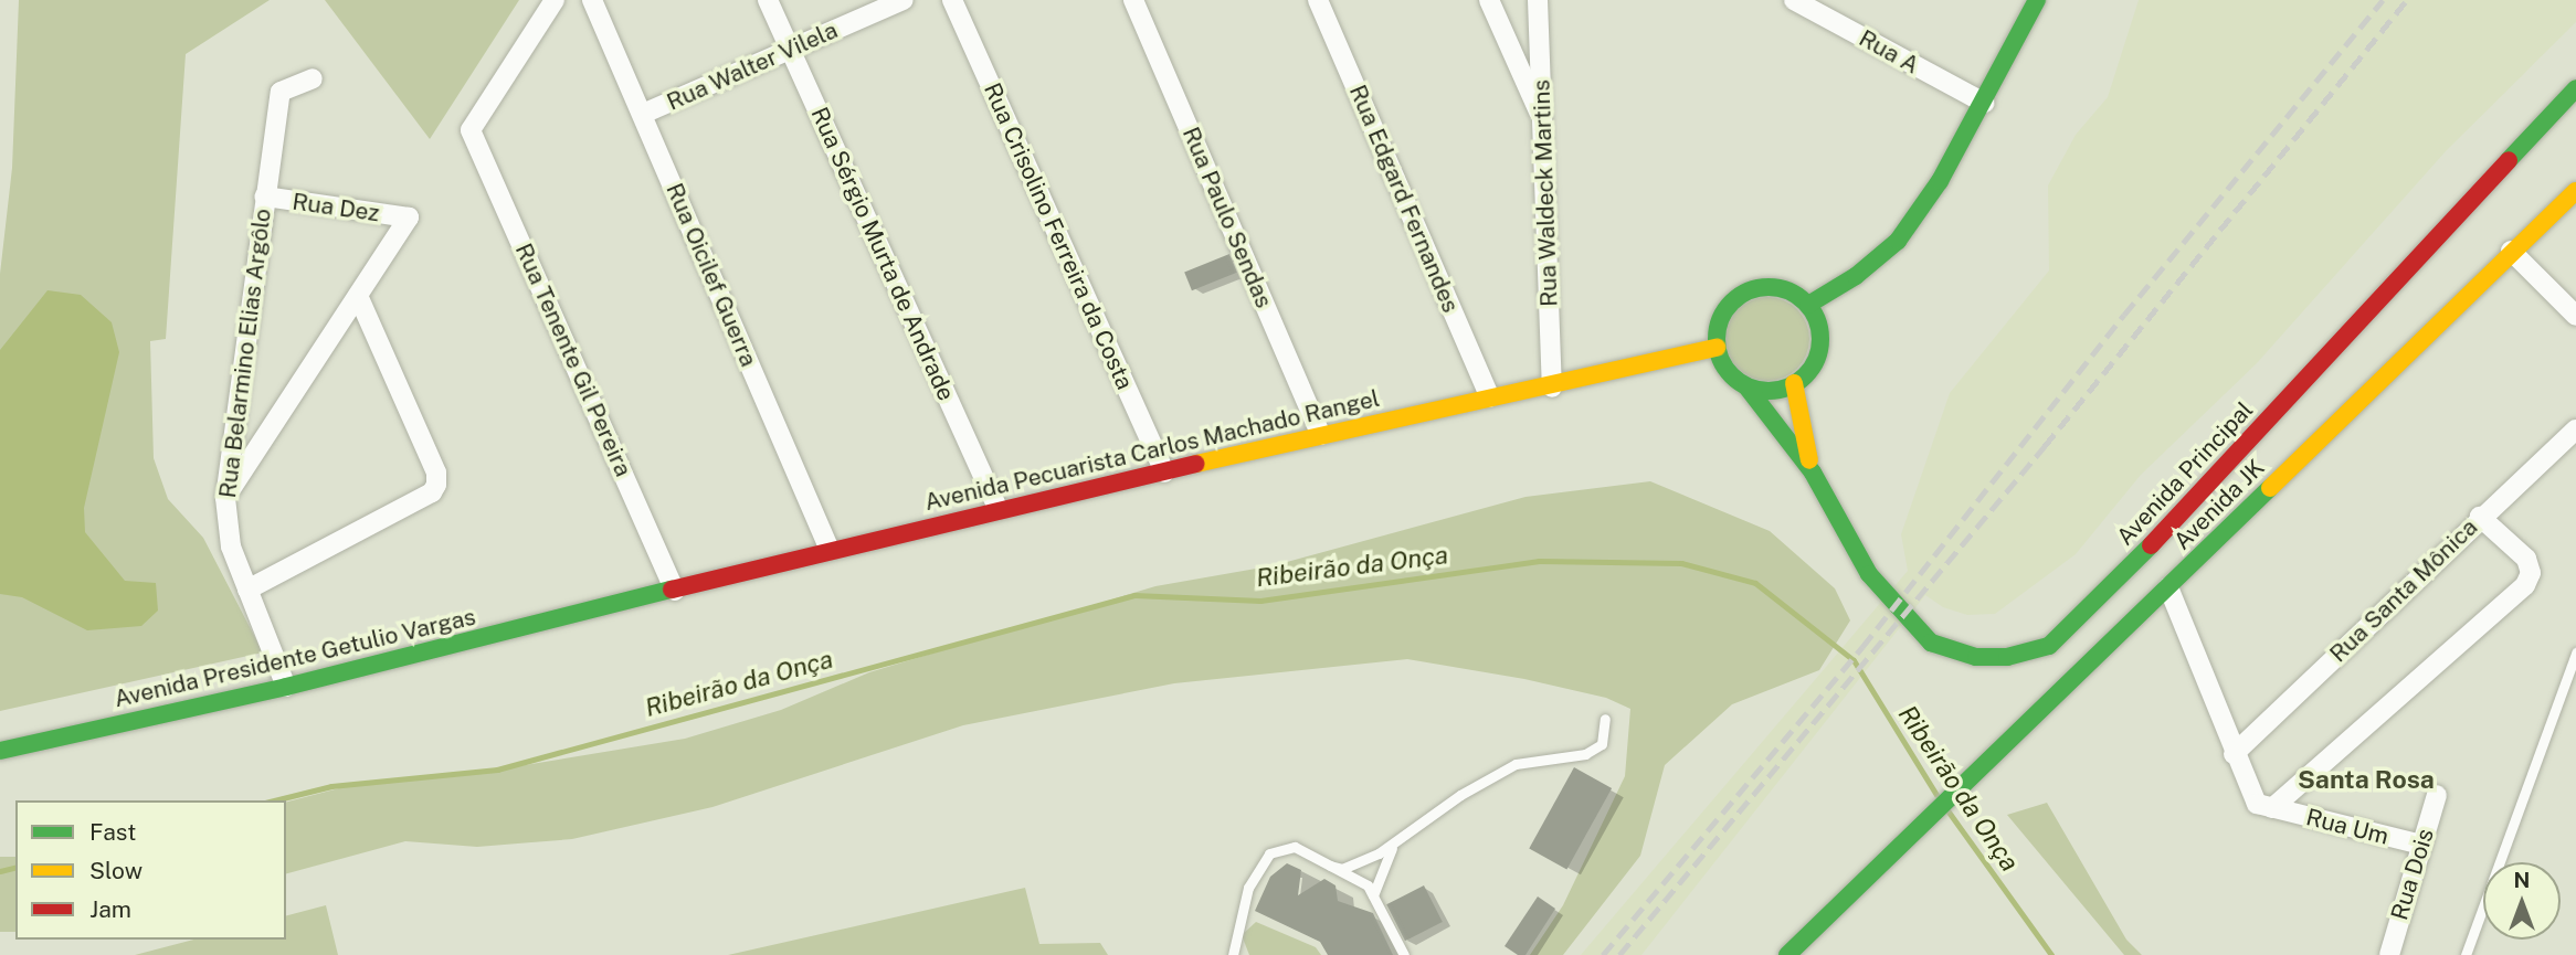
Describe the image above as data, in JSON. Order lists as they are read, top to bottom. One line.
{"streets":{"street":["Rua A","Rua Walter Vilela","Rua Waldeck Martins","Rua Edgard Fernandes","Rua Dez","Rua Paulo Sendas","Rua Crisolino Ferreira da Costa","Rua Sérgio Murta de Andrade","Rua Oicilef Guerra","Rua Belarmino Elias Argôlo","Rua Tenente Gil Pereira","Avenida Pecuarista Carlos Machado Rangel","Avenida Principal","Avenida JK","Rua Santa Mônica","Avenida Presidente Getulio Vargas","Rua Um","Rua Dois"]},"crossings":[["Rua Walter Vilela","Rua Sérgio Murta de Andrade"],["Rua Walter Vilela","Rua Oicilef Guerra"],["Rua Waldeck Martins","Avenida Pecuarista Carlos Machado Rangel"],["Rua Edgard Fernandes","Avenida Pecuarista Carlos Machado Rangel"],["Rua Dez","Rua Belarmino Elias Argôlo"],["Rua Paulo Sendas","Avenida Pecuarista Carlos Machado Rangel"],["Rua Crisolino Ferreira da Costa","Avenida Pecuarista Carlos Machado Rangel"],["Rua Sérgio Murta de Andrade","Avenida Pecuarista Carlos Machado Rangel"],["Rua Oicilef Guerra","Avenida Pecuarista Carlos Machado Rangel"],["Rua Belarmino Elias Argôlo","Avenida Presidente Getulio Vargas"],["Rua Tenente Gil Pereira","Avenida Pecuarista Carlos Machado Rangel"],["Avenida Pecuarista Carlos Machado Rangel","Avenida Principal"],["Avenida Pecuarista Carlos Machado Rangel","Avenida Presidente Getulio Vargas"],["Rua Um","Rua Dois"]],"districts":["Santa Rosa"],"water":["Ribeirão da Onça"],"legend":["Fast","Slow","Jam"],"north":"top"}
